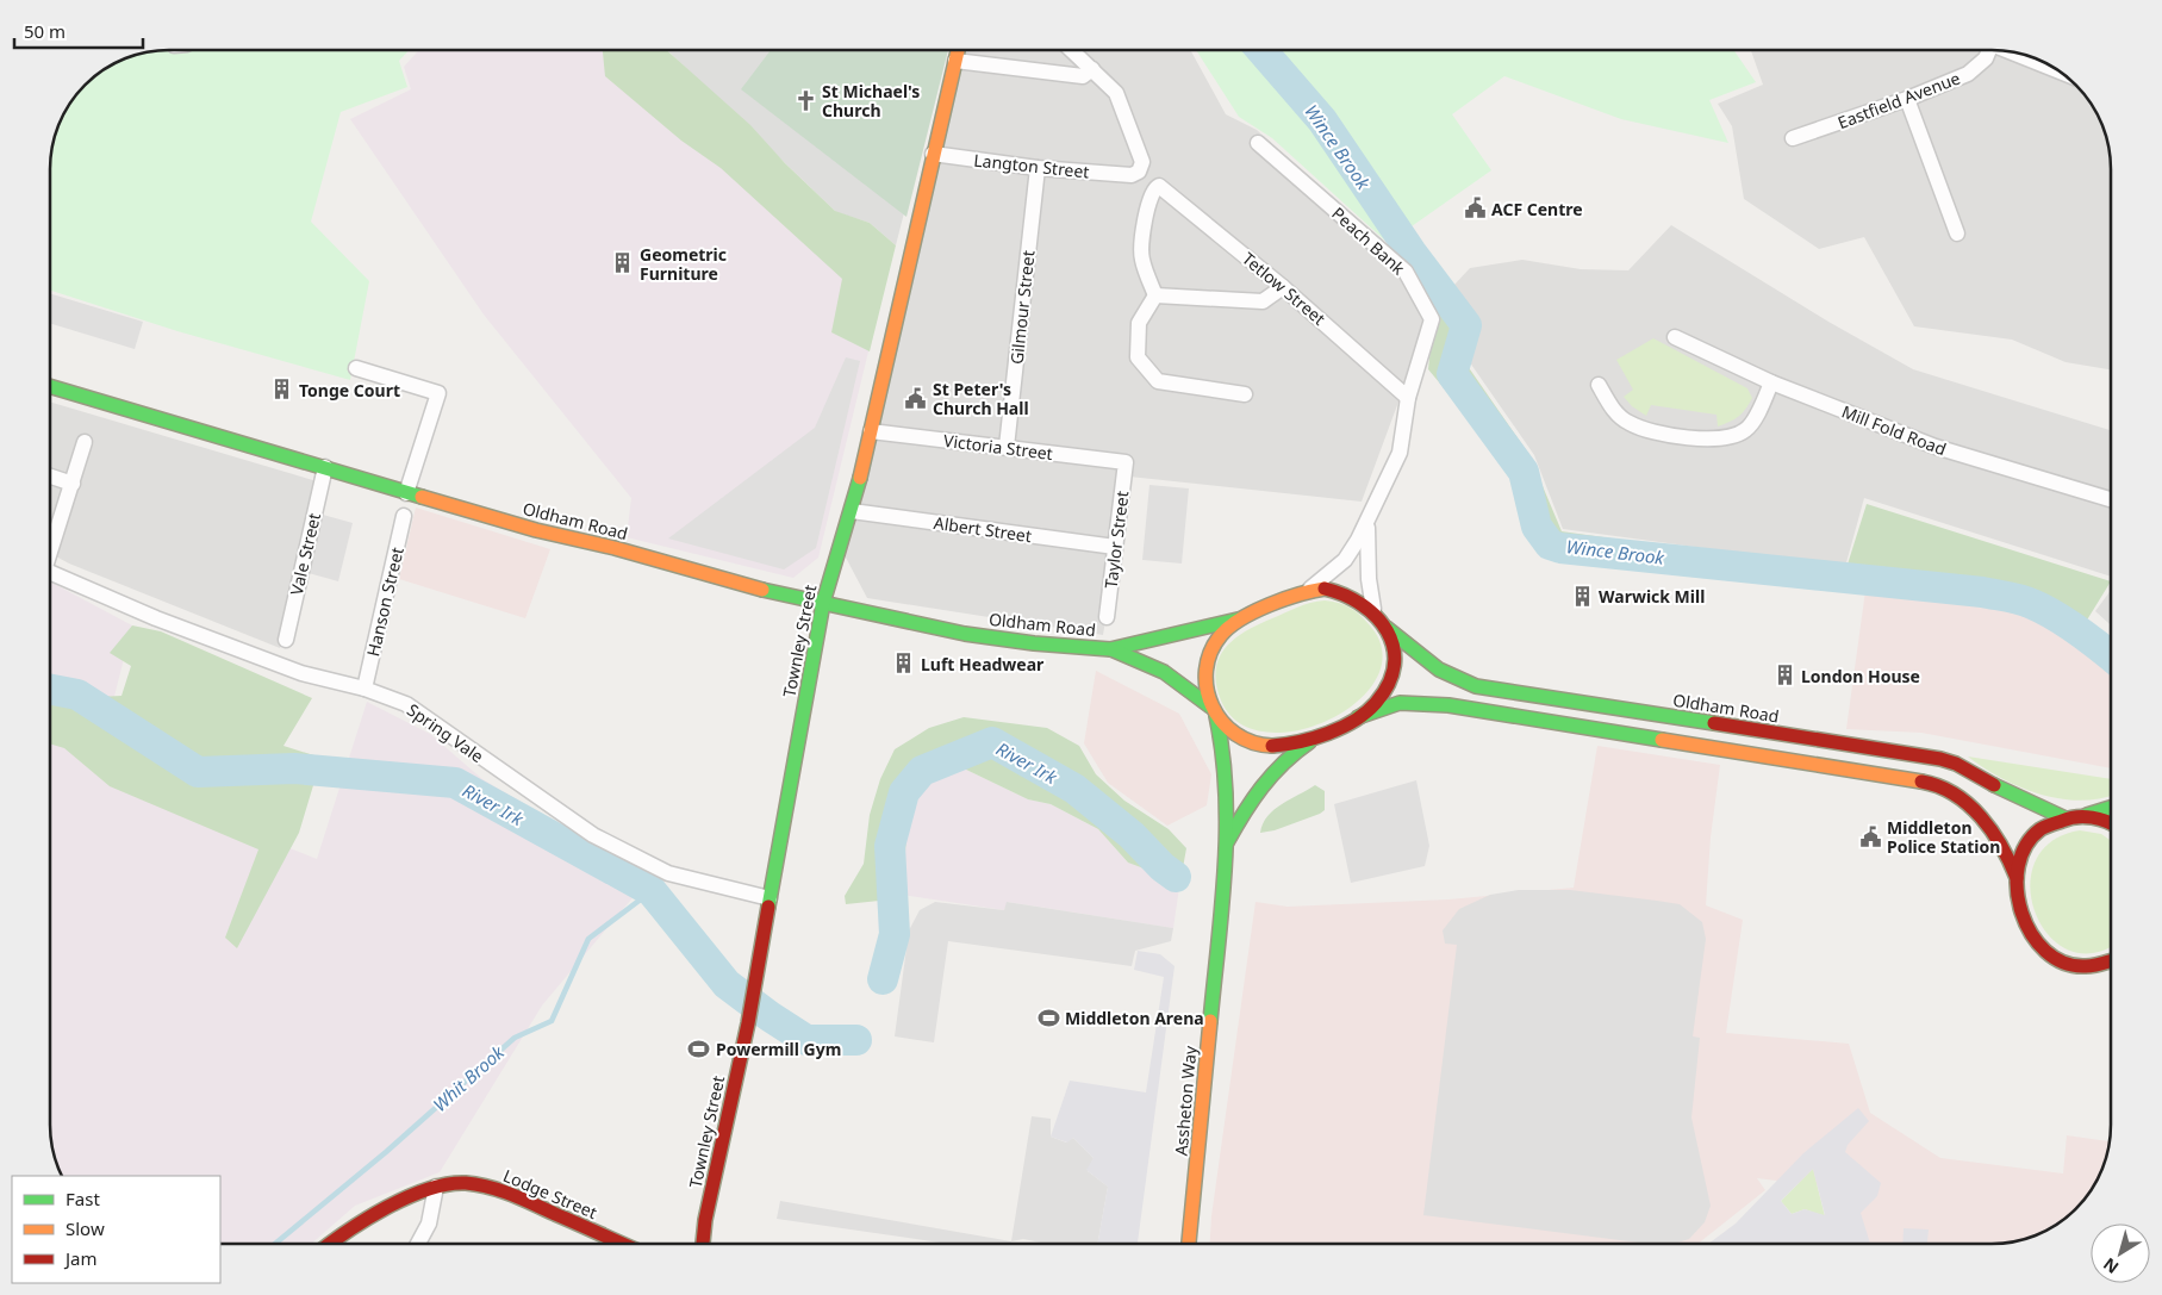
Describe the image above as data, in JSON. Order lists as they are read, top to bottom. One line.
{"streets":{"main road":["Oldham Road","Townley Street","Assheton Way","Lodge Street"],"street":["Eastfield Avenue","Langton Street","Peach Bank","Tetlow Street","Gilmour Street","Mill Fold Road","Victoria Street","Albert Street","Taylor Street","Vale Street","Hanson Street","Spring Vale"]},"crossings":[["Langton Street","Gilmour Street"],["Langton Street","Townley Street"],["Peach Bank","Tetlow Street"],["Peach Bank","Oldham Road"],["Peach Bank","Assheton Way"],["Gilmour Street","Victoria Street"],["Victoria Street","Taylor Street"],["Victoria Street","Townley Street"],["Oldham Road","Vale Street"],["Oldham Road","Townley Street"],["Oldham Road","Assheton Way"],["Albert Street","Taylor Street"],["Albert Street","Townley Street"],["Hanson Street","Spring Vale"],["Townley Street","Spring Vale"]],"water":["Wince Brook","River Irk","Whit Brook"],"places":{"church":["St Michael's Church"],"public building":["ACF Centre","St Peter's Church Hall","Middleton Police Station"],"building":["Geometric Furniture","Tonge Court","Warwick Mill","Luft Headwear","London House"],"sports":["Middleton Arena","Powermill Gym"]},"legend":["Fast","Slow","Jam"],"scale_bar":"50 m","north":"bottom left"}
